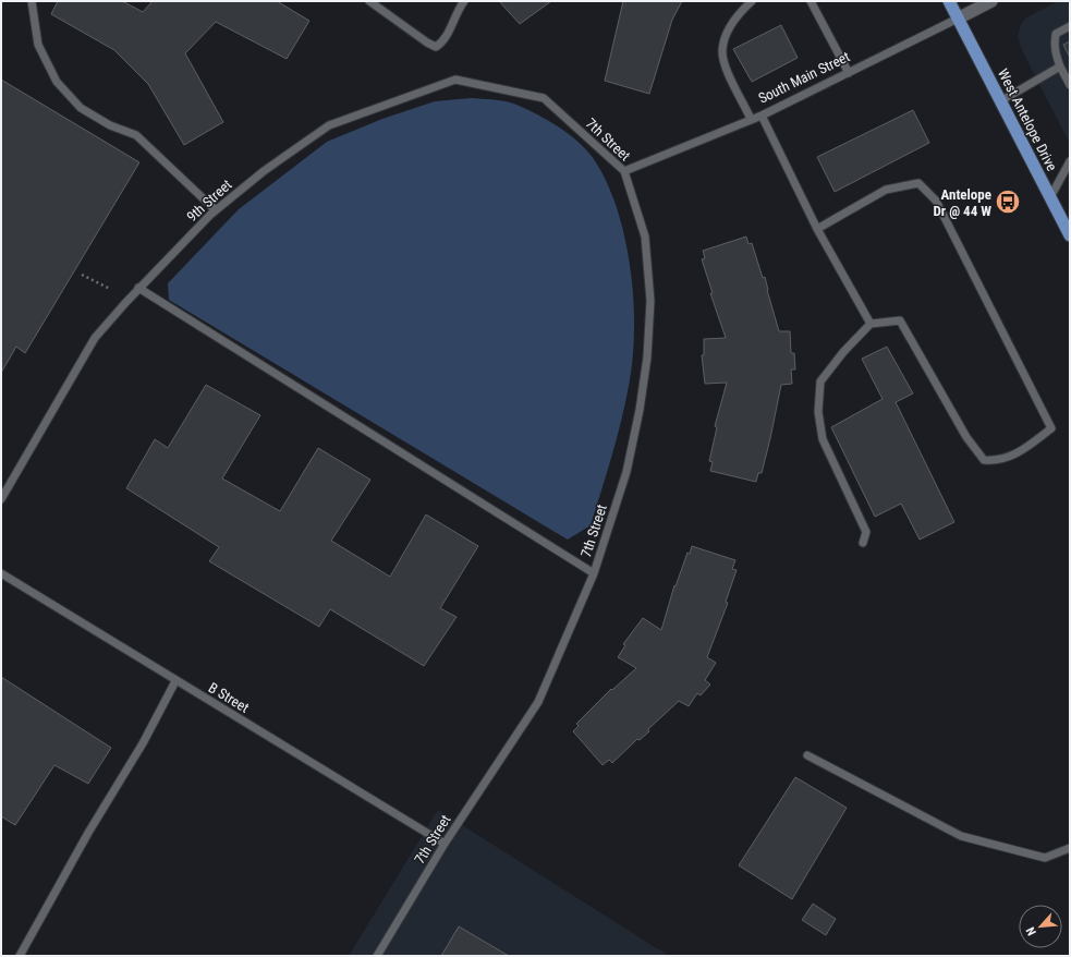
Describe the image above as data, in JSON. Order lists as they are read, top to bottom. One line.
{"streets":{"main road":["West Antelope Drive"],"street":["South Main Street"],"lane":["7th Street","9th Street","B Street"]},"crossings":[["South Main Street","West Antelope Drive"],["South Main Street","7th Street"],["7th Street","9th Street"],["7th Street","B Street"]],"places":{"bus stop":["Antelope Dr @ 44 W"]},"north":"bottom left"}
